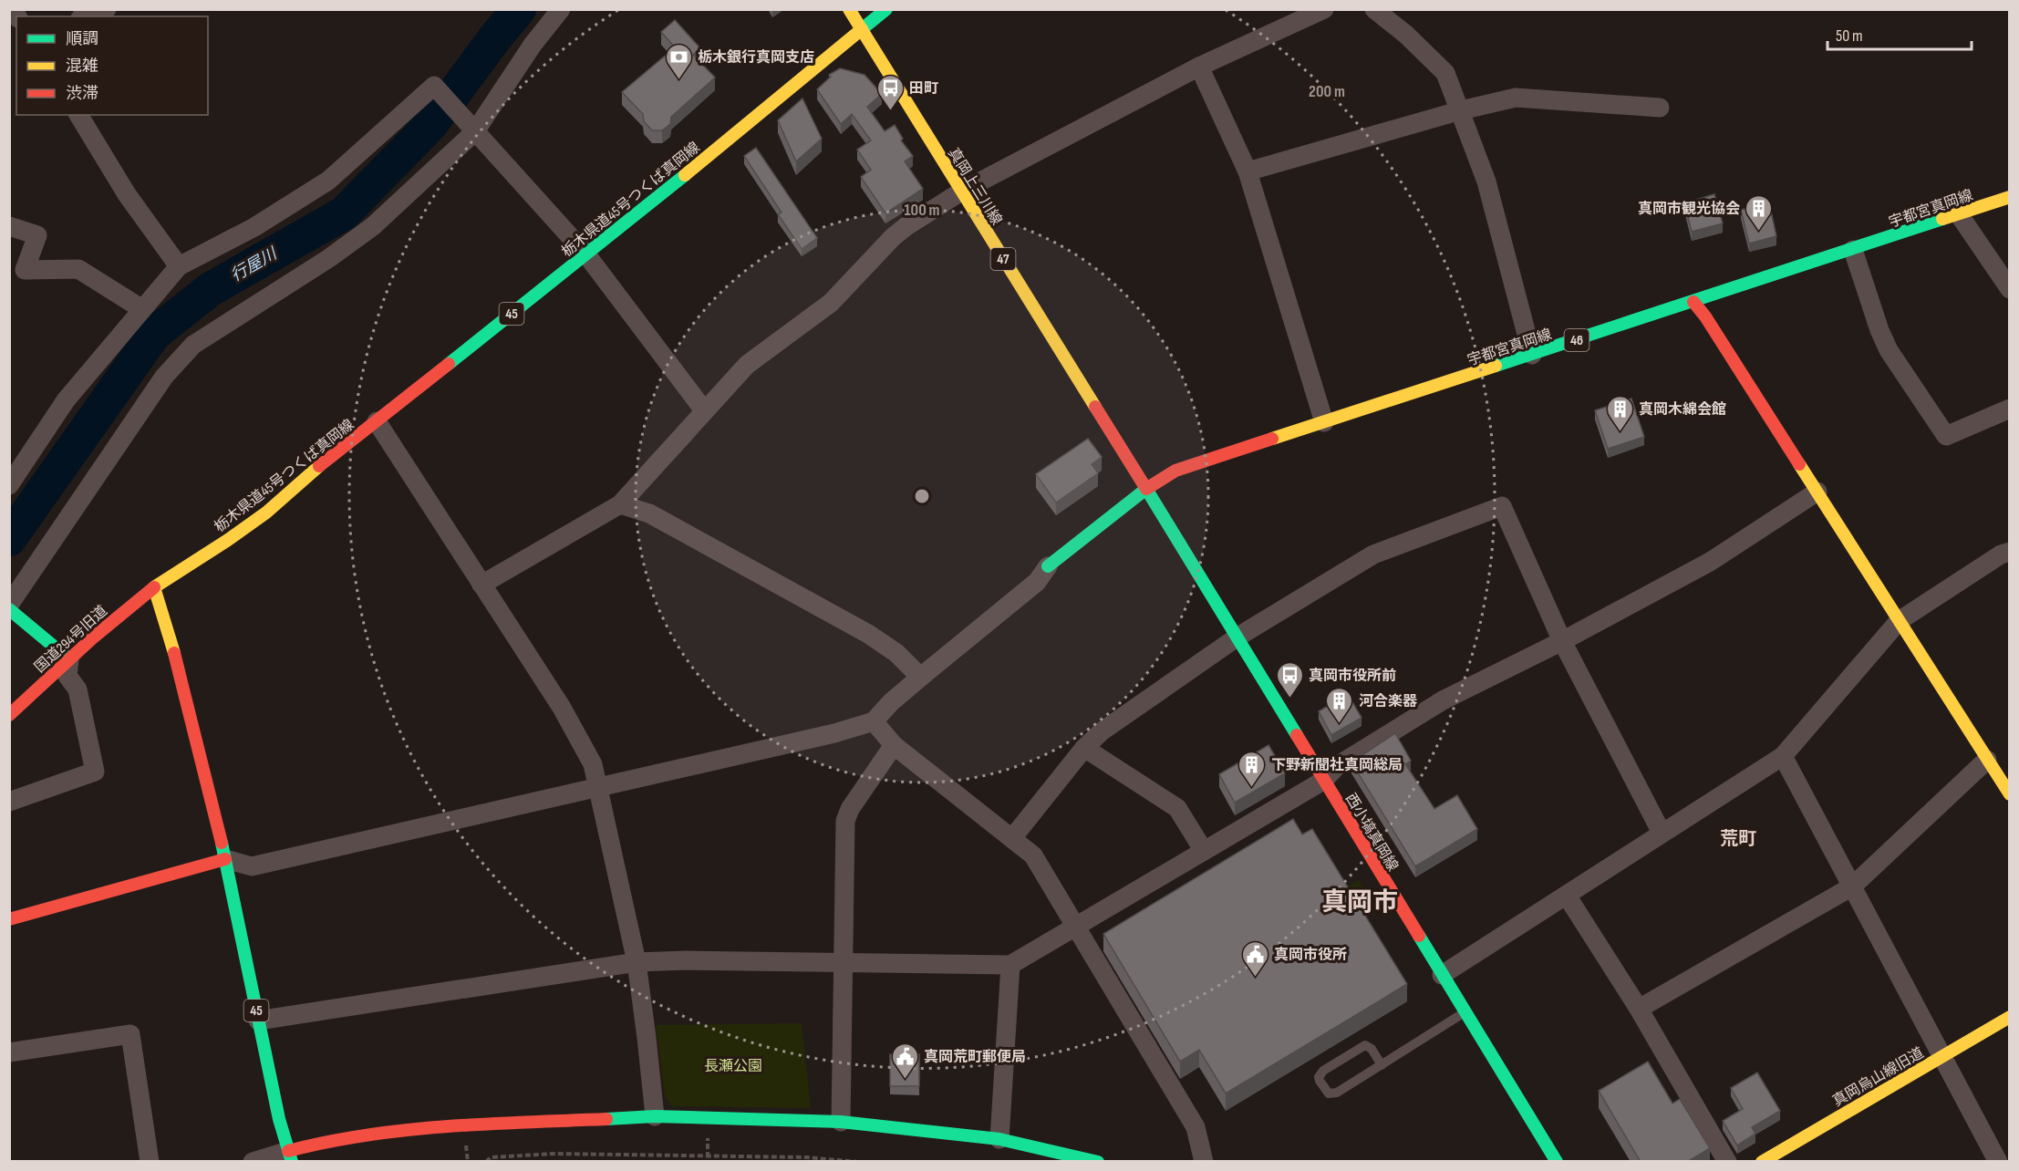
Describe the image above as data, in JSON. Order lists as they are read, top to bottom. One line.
{"streets":{"main road":["真岡上三川線","栃木県道45号つくば真岡線","宇都宮真岡線","47","45","46","国道294号旧道","西小塙真岡線","真岡烏山線旧道"]},"crossings":[["真岡上三川線","栃木県道45号つくば真岡線"],["真岡上三川線","宇都宮真岡線"],["真岡上三川線","西小塙真岡線"],["栃木県道45号つくば真岡線","45"],["栃木県道45号つくば真岡線","国道294号旧道"],["宇都宮真岡線","西小塙真岡線"],["45","国道294号旧道"]],"districts":["荒町","真岡市"],"water":["行屋川"],"parks":["長瀬公園"],"places":{"bank":["栃木銀行真岡支店"],"bus stop":["田町","真岡市役所前"],"building":["真岡市観光協会","真岡木綿会館","河合楽器","下野新聞社真岡総局"],"public building":["真岡市役所","真岡荒町郵便局"]},"legend":["順調","混雑","渋滞"],"scale_bar":"50 m","rings":["200 m","100 m"]}
